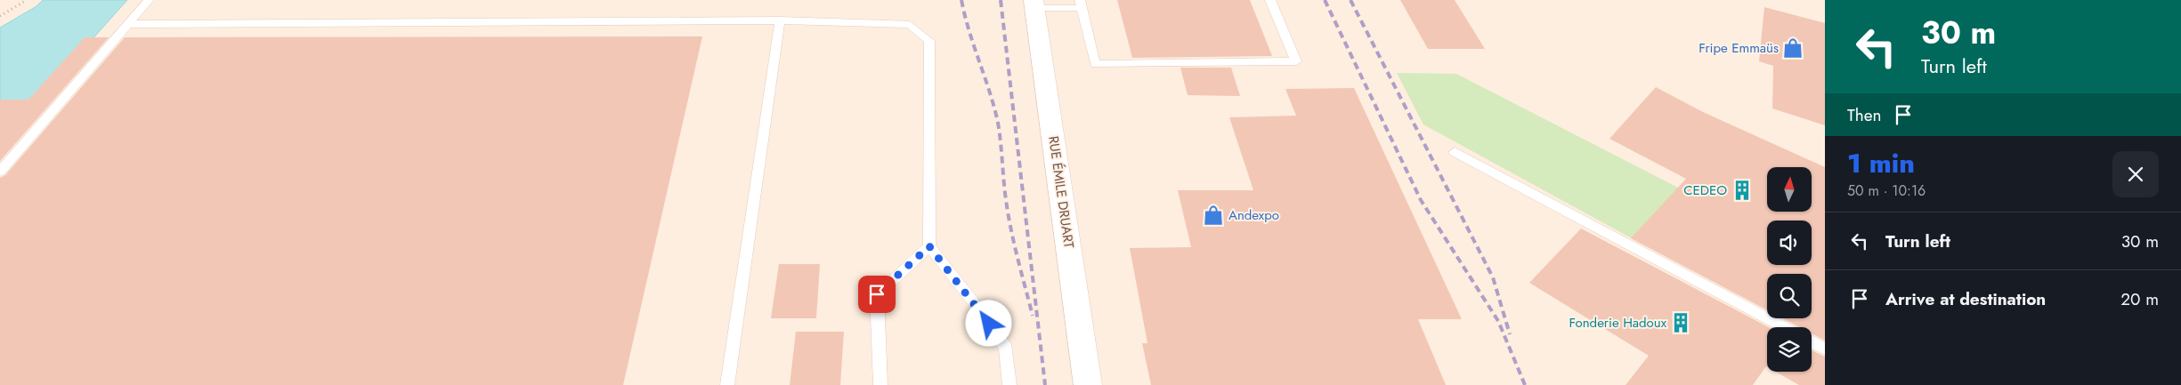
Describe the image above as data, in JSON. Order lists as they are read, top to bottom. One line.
{"streets":{"street":["RUE ÉMILE DRUART"]},"places":{"shop":["Fripe Emmaüs","Andexpo"],"building":["CEDEO","Fonderie Hadoux"]},"north":"top","page":{"turn":["30 m","Turn left"],"then":"Then","heading":["1 min","50 m · 10:16"],"list":[{"name":"Turn left","value":"30 m"},{"name":"Arrive at destination","value":"20 m"}]}}
